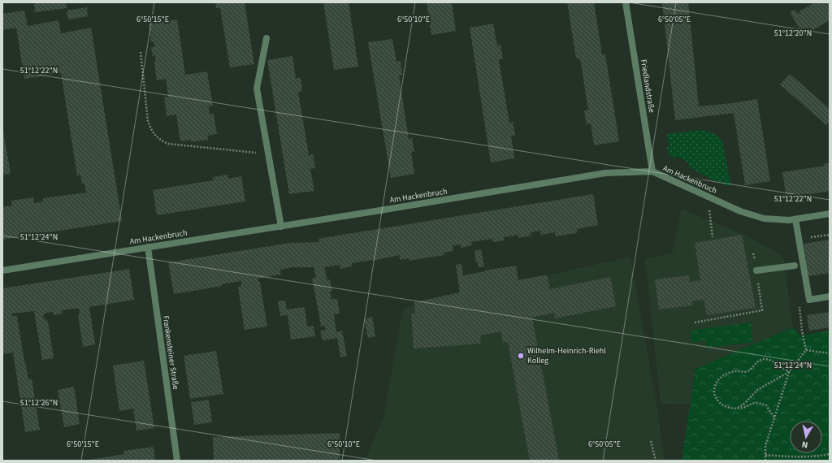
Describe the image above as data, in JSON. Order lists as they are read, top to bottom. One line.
{"streets":{"street":["Friedlandstraße","Am Hackenbruch","Frankensteiner Straße"]},"crossings":[["Friedlandstraße","Am Hackenbruch"],["Am Hackenbruch","Frankensteiner Straße"]],"places":["Wilhelm-Heinrich-Riehl Kolleg"],"north":"bottom","coordinates":["6°50'15\"E","6°50'10\"E","6°50'05\"E","51°12'20\"N","51°12'22\"N","51°12'24\"N","51°12'26\"N"]}
